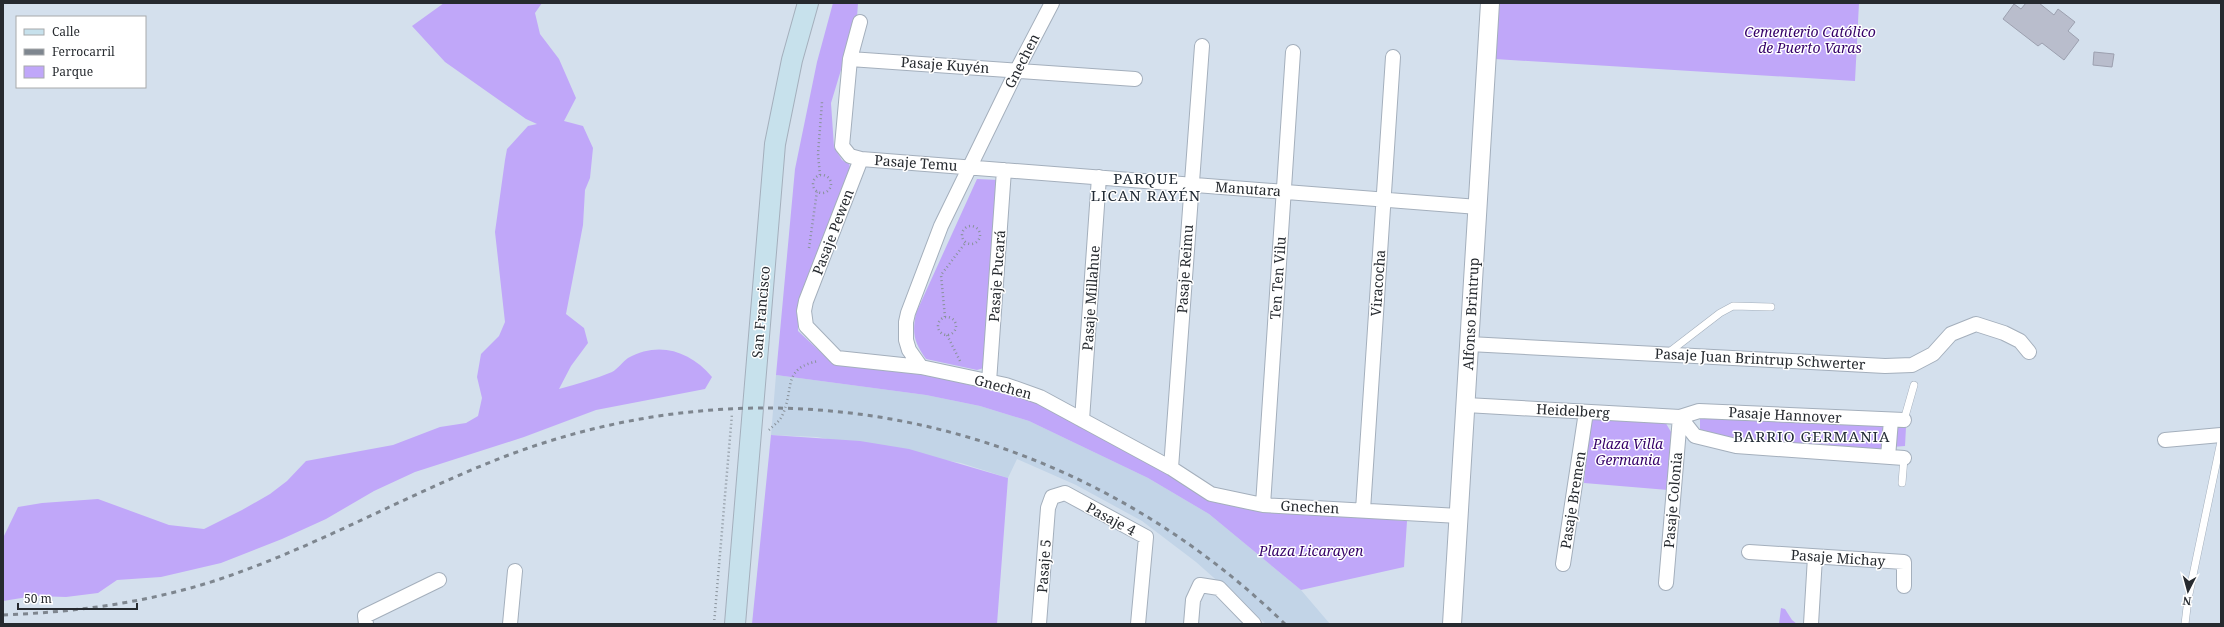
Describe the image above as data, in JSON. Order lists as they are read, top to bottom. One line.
{"streets":{"main road":["San Francisco"],"street":["Gnechen","Pasaje Kuyén","Pasaje Temu","Manutara","Pasaje Pewen","Pasaje Reimu","Pasaje Pucará","Ten Ten Vilu","Viracocha","Pasaje Millahue","Alfonso Brintrup","Pasaje Juan Brintrup Schwerter","Heidelberg","Pasaje Hannover","Pasaje Bremen","Pasaje Colonia","Pasaje 4","Pasaje Michay","Pasaje 5"]},"crossings":[["Gnechen","Pasaje Kuyén"],["Gnechen","Pasaje Temu"],["Gnechen","Manutara"],["Gnechen","Pasaje Reimu"],["Gnechen","Pasaje Pucará"],["Gnechen","Ten Ten Vilu"],["Gnechen","Viracocha"],["Gnechen","Pasaje Millahue"],["Gnechen","Alfonso Brintrup"],["Pasaje Temu","Manutara"],["Pasaje Temu","Pasaje Pewen"],["Manutara","Pasaje Reimu"],["Manutara","Pasaje Pucará"],["Manutara","Ten Ten Vilu"],["Manutara","Viracocha"],["Manutara","Pasaje Millahue"],["Manutara","Alfonso Brintrup"],["Alfonso Brintrup","Pasaje Juan Brintrup Schwerter"],["Alfonso Brintrup","Heidelberg"],["Heidelberg","Pasaje Hannover"],["Heidelberg","Pasaje Bremen"],["Heidelberg","Pasaje Colonia"],["Pasaje Hannover","Pasaje Colonia"],["Pasaje 4","Pasaje 5"]],"districts":["PARQUE LICAN RAYÉN","BARRIO GERMANIA"],"parks":["Cementerio Católico de Puerto Varas","Plaza Villa Germania","Plaza Licarayen"],"legend":["Calle","Ferrocarril","Parque"],"scale_bar":"50 m","north":"bottom"}
